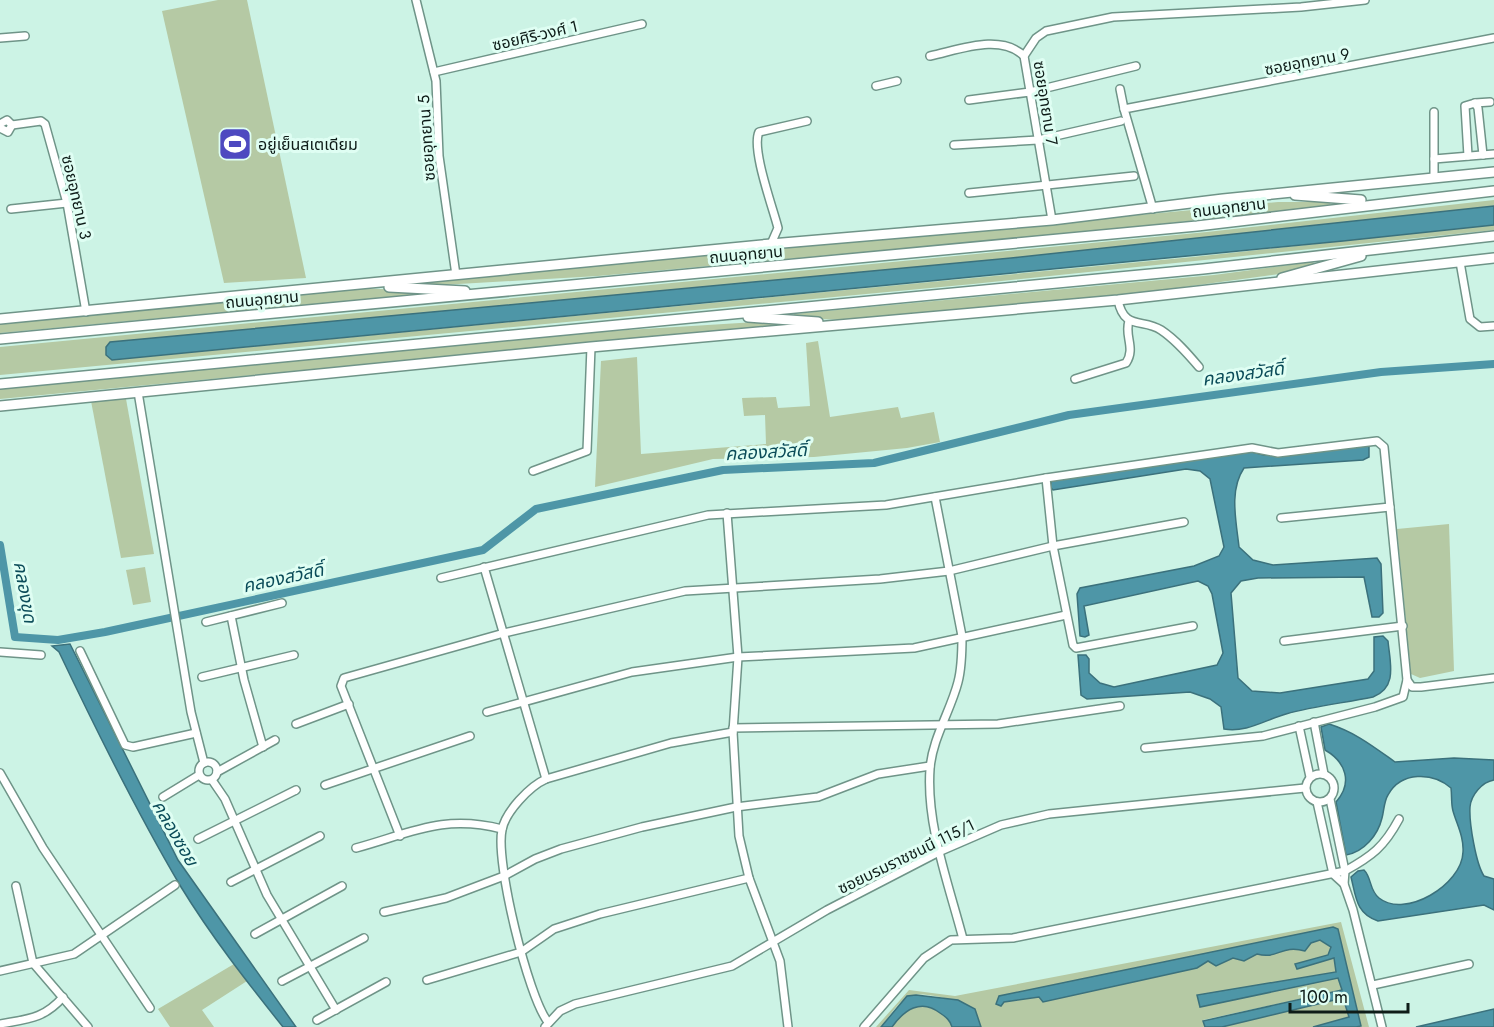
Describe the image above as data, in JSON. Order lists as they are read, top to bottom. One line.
{"streets":{"main road":["ถนนอุทยาน"],"street":["ซอยศิริ-วงศ์ 1","ซอยอุทยาน 9","ซอยอุทยาน 7","ซอยอุทยาน 5","ซอยอุทยาน 3","ซอยบรมราชชนนี 115/1"]},"crossings":[["ซอยศิริ-วงศ์ 1","ซอยอุทยาน 5"],["ซอยอุทยาน 7","ถนนอุทยาน"],["ซอยอุทยาน 5","ถนนอุทยาน"],["ซอยอุทยาน 3","ถนนอุทยาน"]],"water":["คลองสวัสดิ์","คลองขุด","คลองซอย"],"places":{"sports":["อยู่เย็นสเตเดียม"]},"scale_bar":"100 m"}
